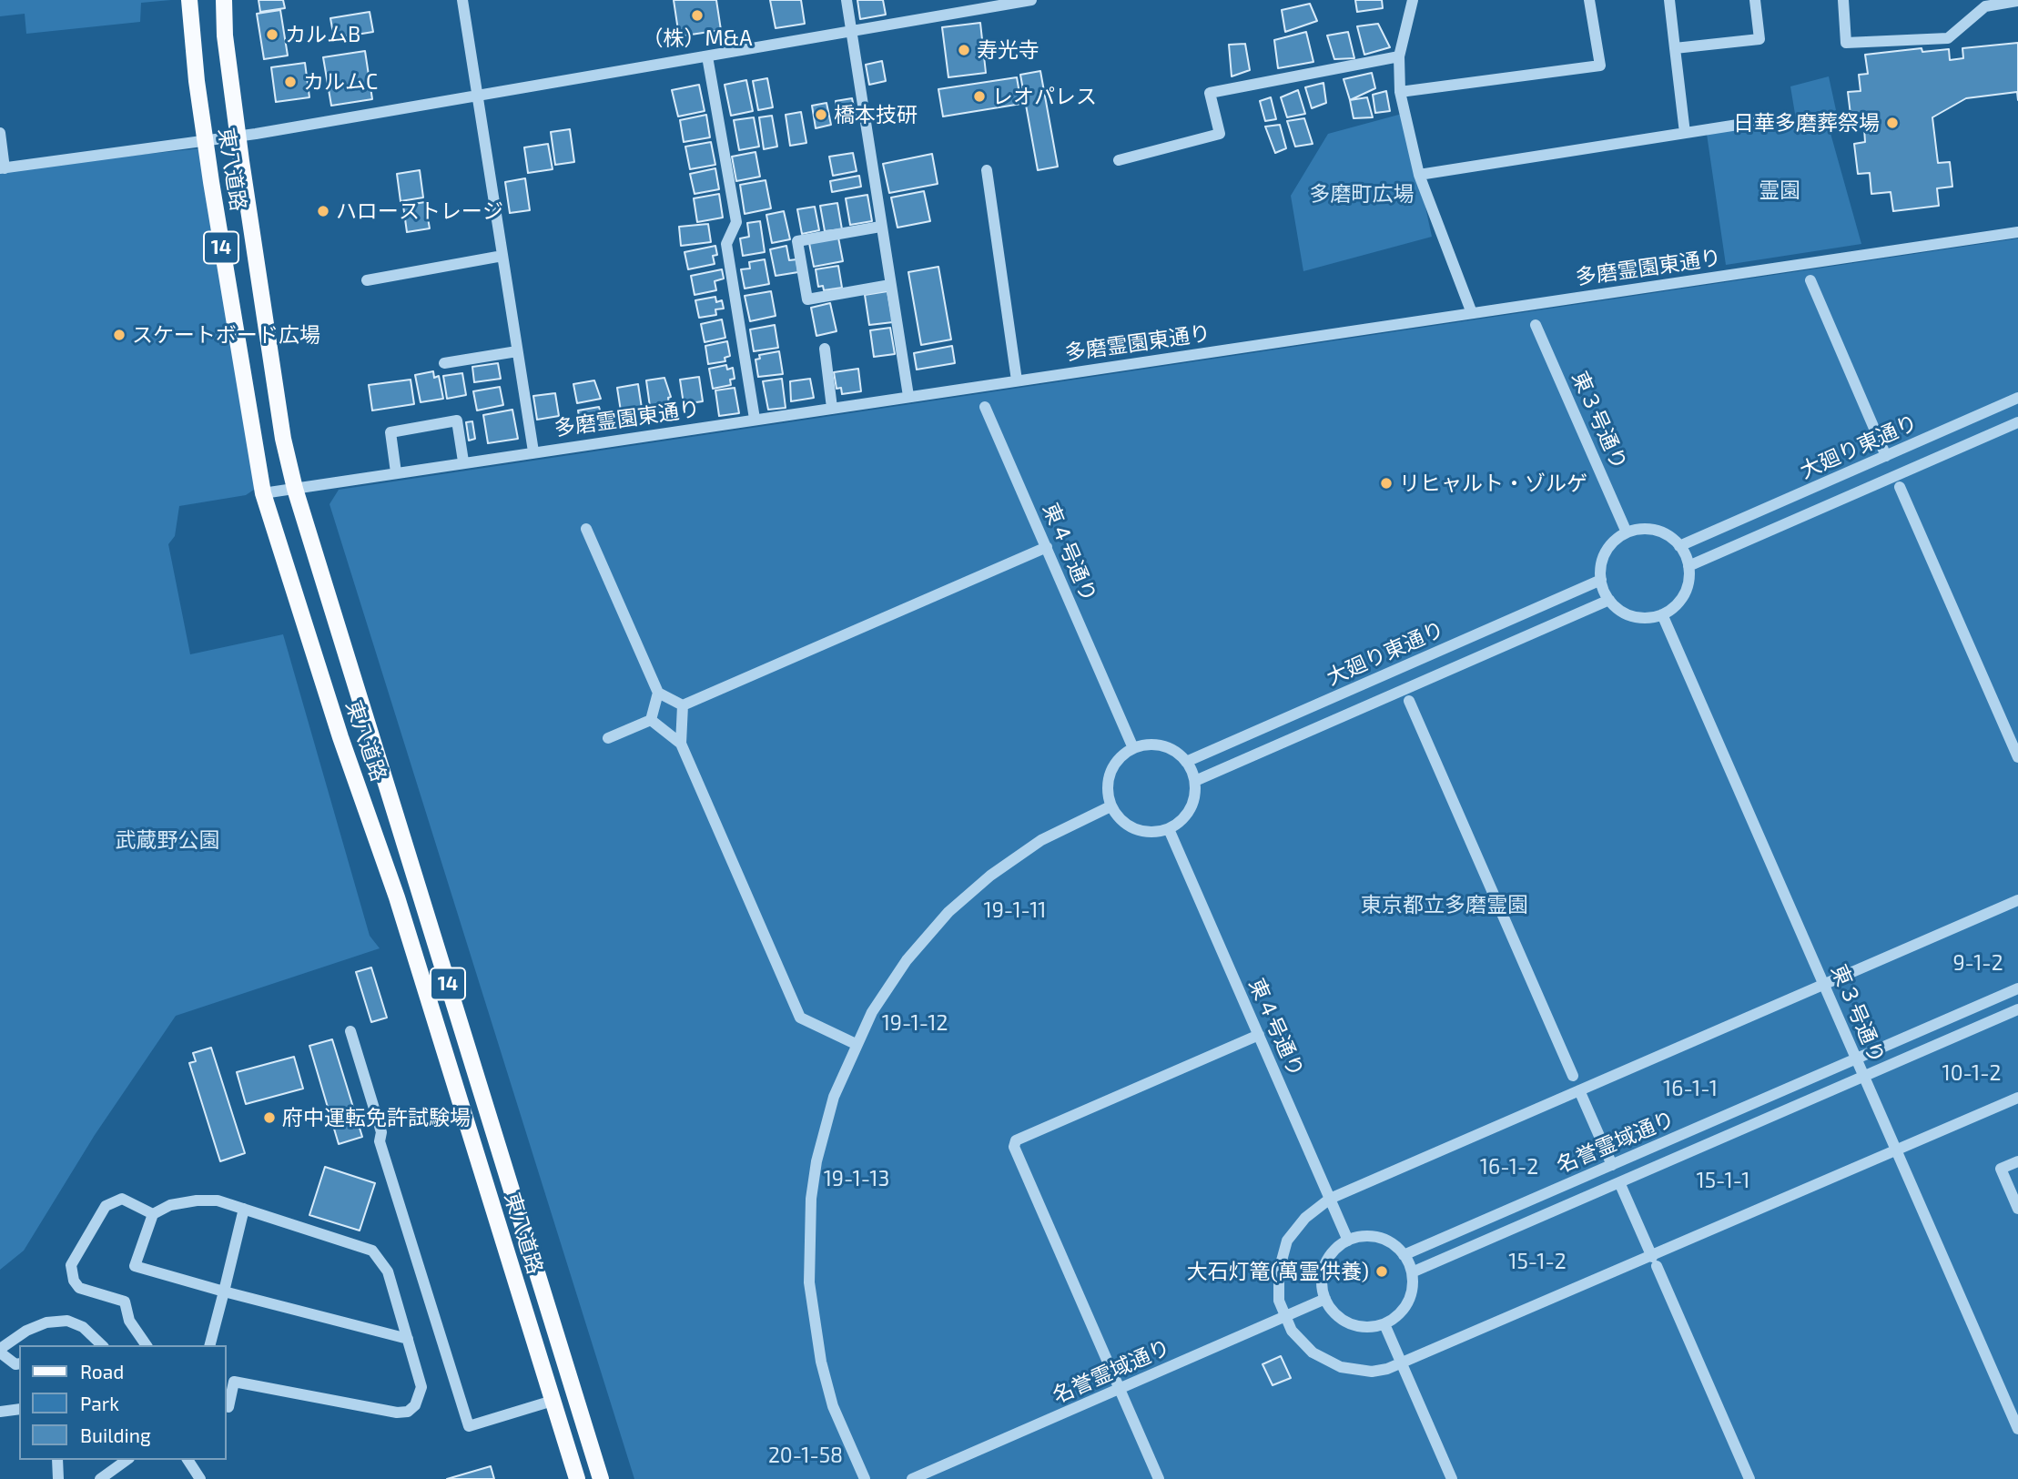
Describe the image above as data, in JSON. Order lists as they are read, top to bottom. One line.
{"streets":{"main road":["東八道路","14"],"street":["多磨霊園東通り","東３号通り","大廻り東通り","東４号通り","名誉霊域通り"]},"crossings":[["東八道路","多磨霊園東通り"],["東３号通り","大廻り東通り"],["東３号通り","名誉霊域通り"],["大廻り東通り","東４号通り"],["東４号通り","名誉霊域通り"]],"parks":["霊園","多磨町広場","武蔵野公園","東京都立多磨霊園","19-1-11","9-1-2","19-1-12","10-1-2","16-1-1","16-1-2","19-1-13","15-1-1","15-1-2","20-1-58"],"places":["（株）M&A","カルムB","寿光寺","カルムC","レオパレス","橋本技研","日華多磨葬祭場","ハローストレージ","スケートボード広場","リヒャルト・ゾルゲ","府中運転免許試験場","大石灯篭(萬霊供養)"],"legend":["Road","Park","Building"]}
